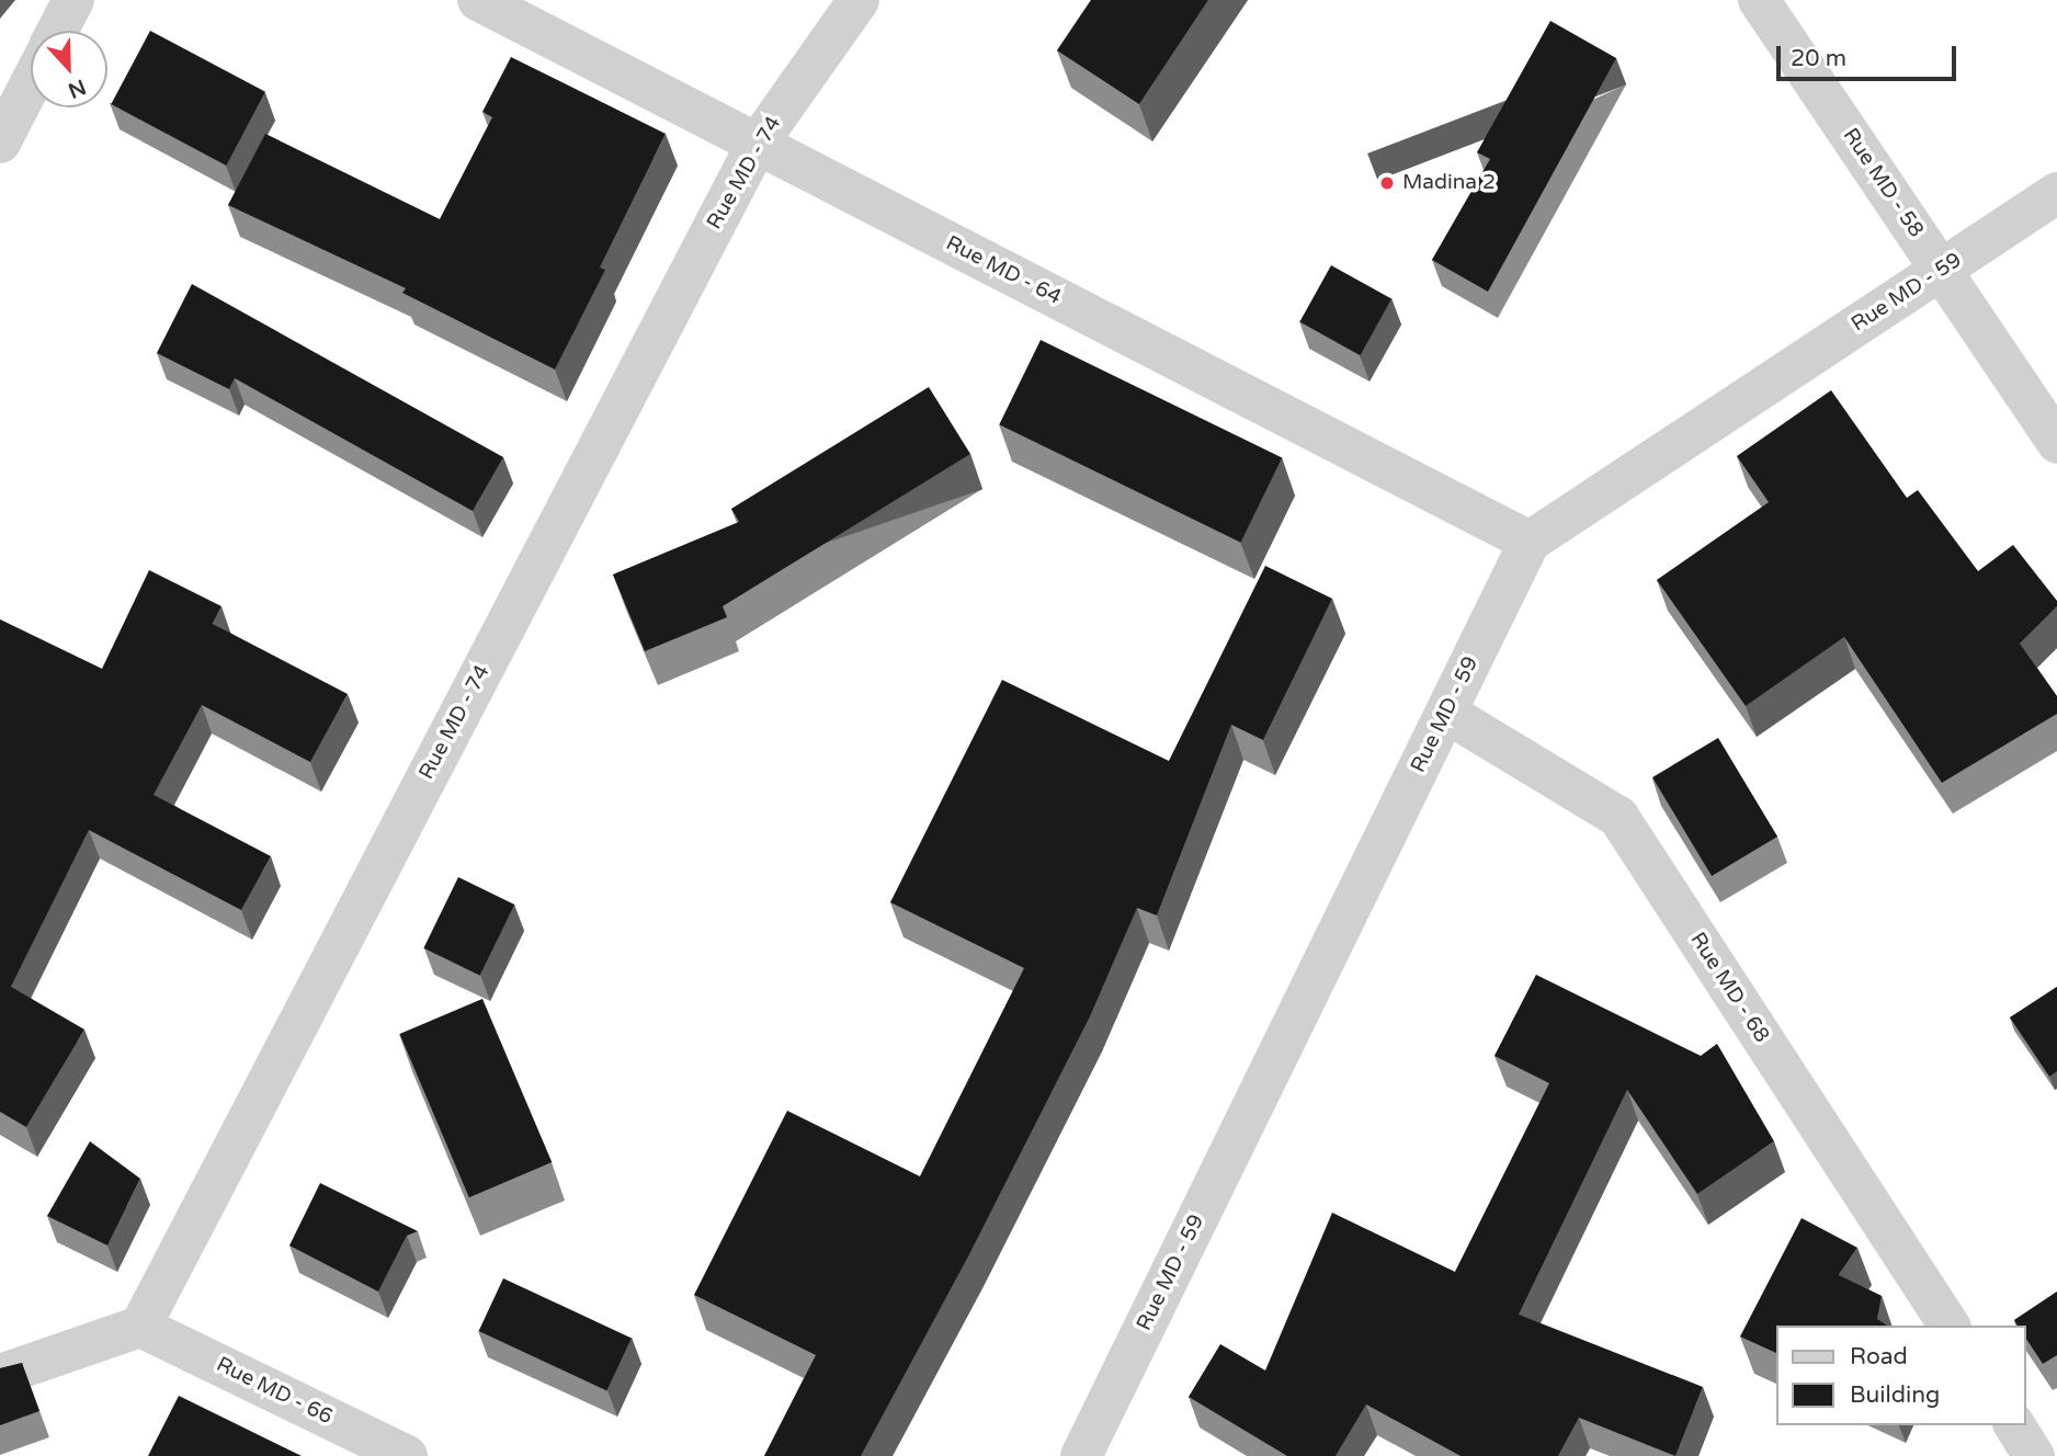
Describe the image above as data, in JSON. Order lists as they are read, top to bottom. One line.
{"streets":{"street":["Rue MD - 74","Rue MD - 58","Rue MD - 64","Rue MD - 59","Rue MD - 68","Rue MD - 66"]},"crossings":[["Rue MD - 74","Rue MD - 64"],["Rue MD - 74","Rue MD - 66"],["Rue MD - 58","Rue MD - 59"],["Rue MD - 64","Rue MD - 59"],["Rue MD - 59","Rue MD - 68"]],"places":["Madina 2"],"legend":["Road","Building"],"scale_bar":"20 m","north":"bottom"}
